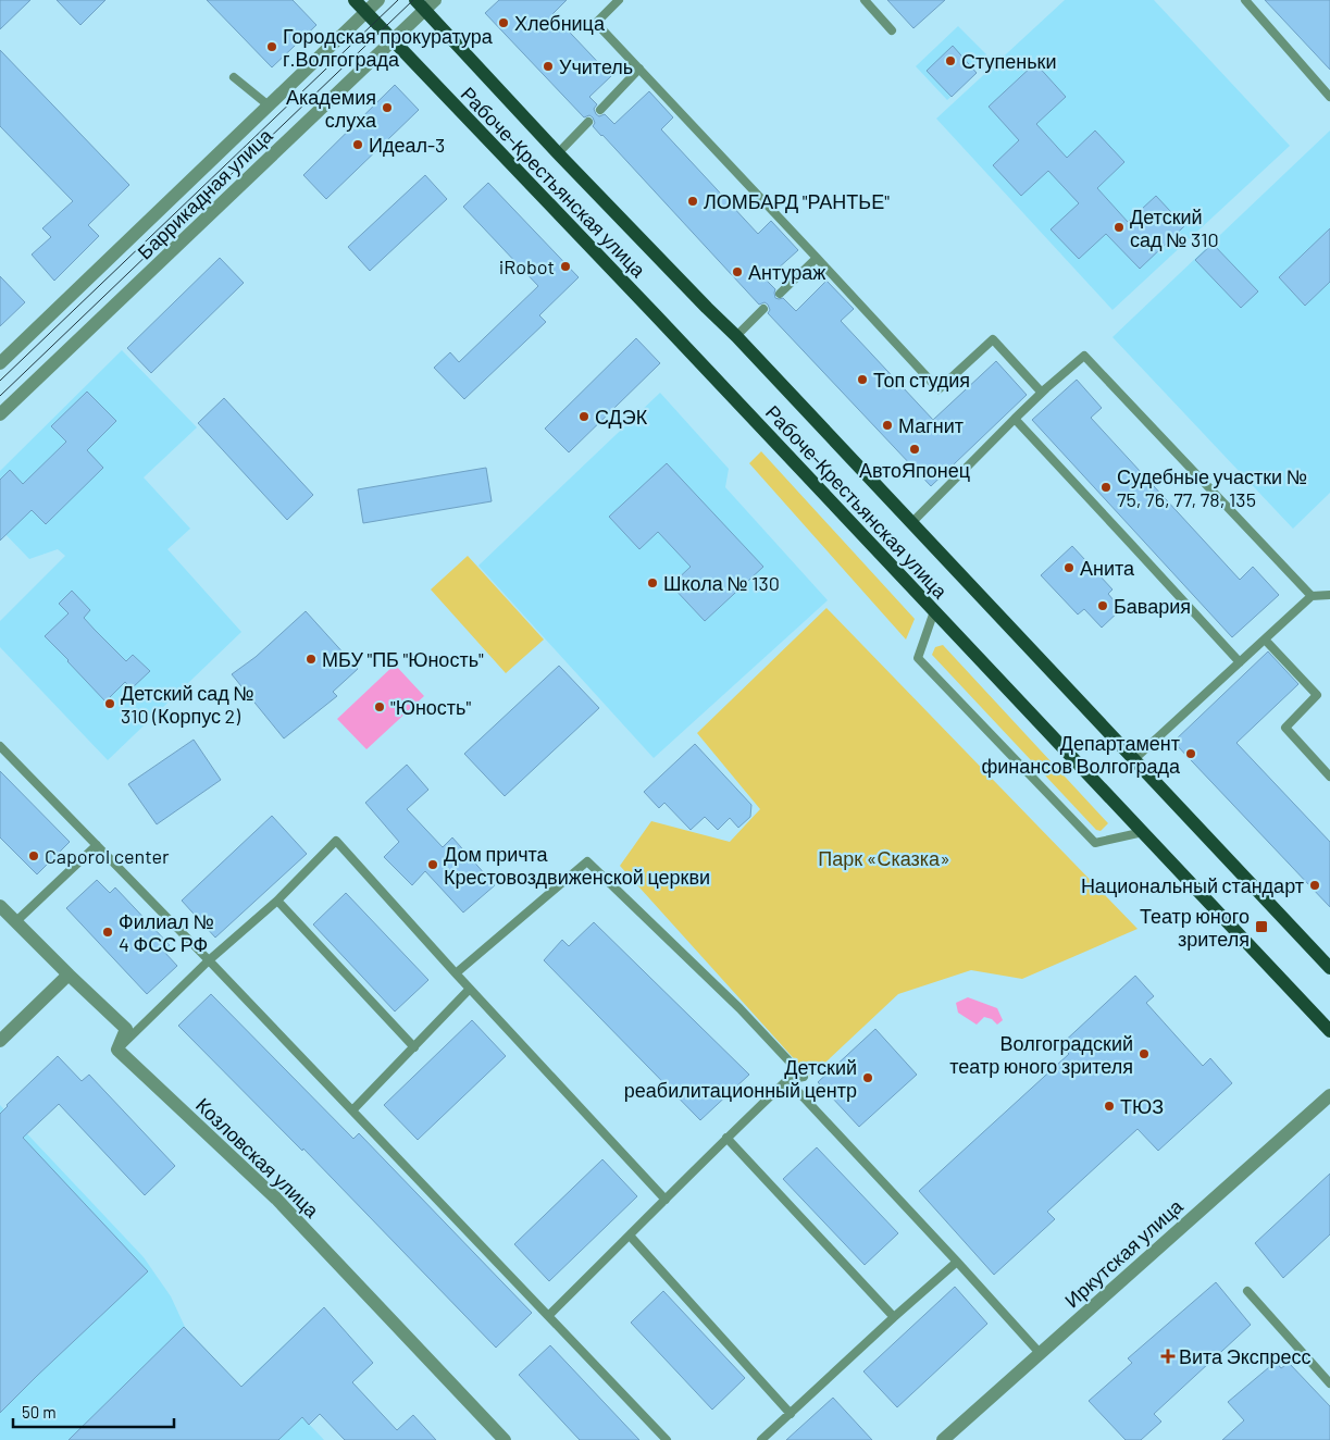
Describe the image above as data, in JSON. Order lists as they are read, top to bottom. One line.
{"streets":{"main road":["Рабоче-Крестьянская улица"],"street":["Баррикадная улица","Козловская улица","Иркутская улица"]},"crossings":[["Рабоче-Крестьянская улица","Баррикадная улица"]],"parks":["Парк «Сказка»"],"places":{"other":["Хлебница","Городская прокуратура г.Волгограда","Ступеньки","Учитель","Академия слуха","Идеал-3","ЛОМБАРД \"РАНТЬЕ\"","Детский сад № 310","iRobot","Антураж","Топ студия","СДЭК","Магнит","АвтоЯпонец","Судебные участки № 75, 76, 77, 78, 135","Анита","Школа № 130","Бавария","МБУ \"ПБ \"Юность\"","Детский сад № 310 (Корпус 2)","\"Юность\"","Департамент финансов Волгограда","Caporol center","Дом причта Крестовоздвиженской церкви","Национальный стандарт","Филиал № 4 ФСС РФ","Волгоградский театр юного зрителя","Детский реабилитационный центр","ТЮЗ"],"transit":["Театр юного зрителя"],"health":["Вита Экспресс"]},"scale_bar":"50 m"}
